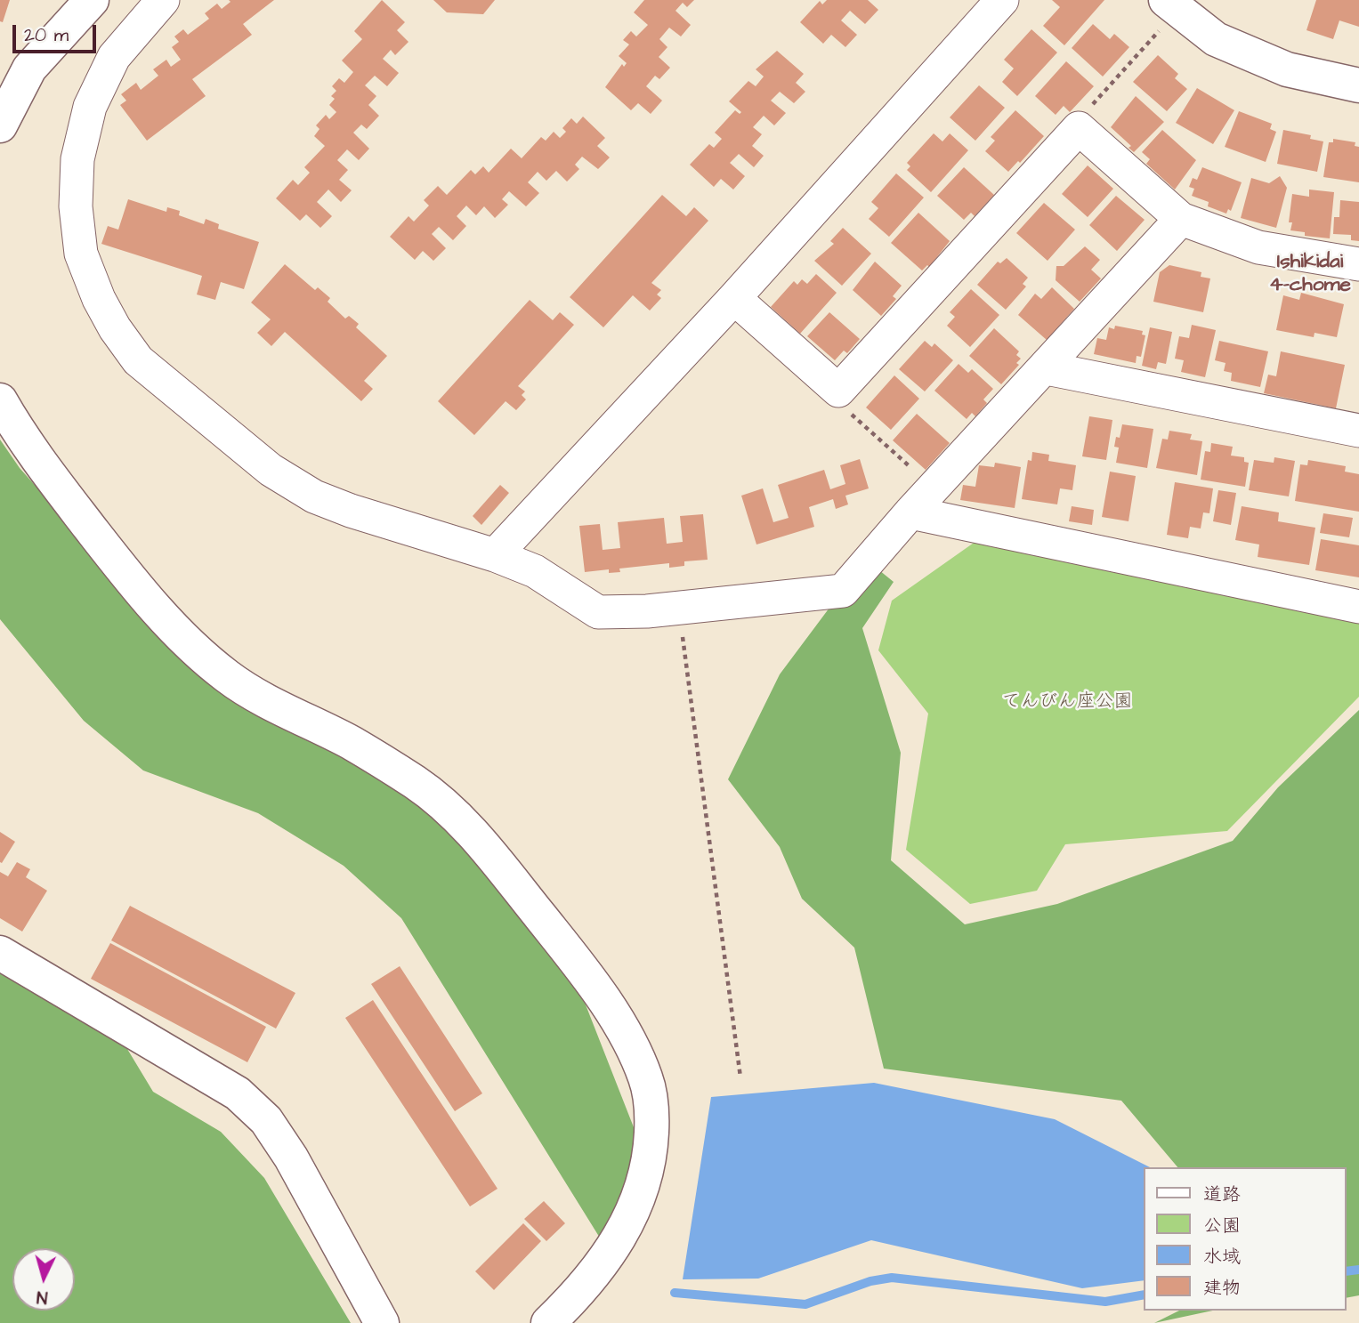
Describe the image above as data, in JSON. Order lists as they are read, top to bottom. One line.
{"districts":["Ishikidai 4-chome"],"parks":["てんびん座公園"],"legend":["道路","公園","水域","建物"],"scale_bar":"20 m","north":"bottom"}
